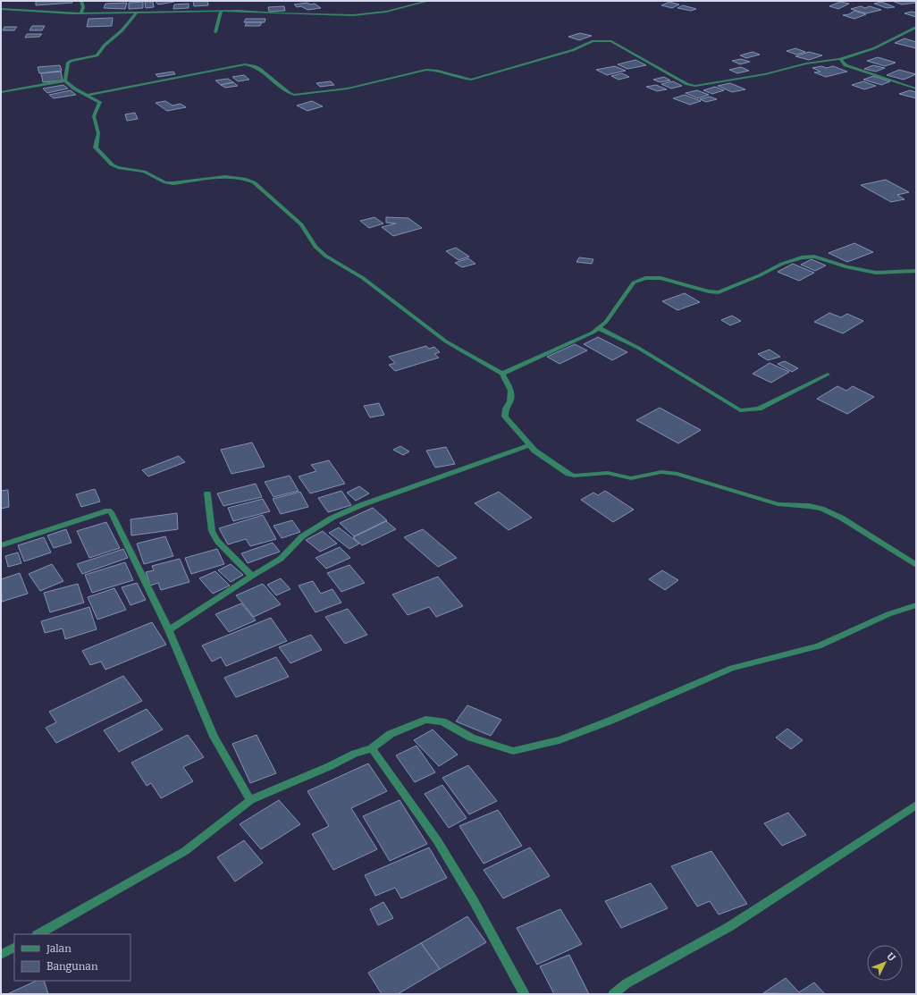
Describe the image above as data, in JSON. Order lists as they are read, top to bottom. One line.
{"legend":["Jalan","Bangunan"],"north":"top right"}
